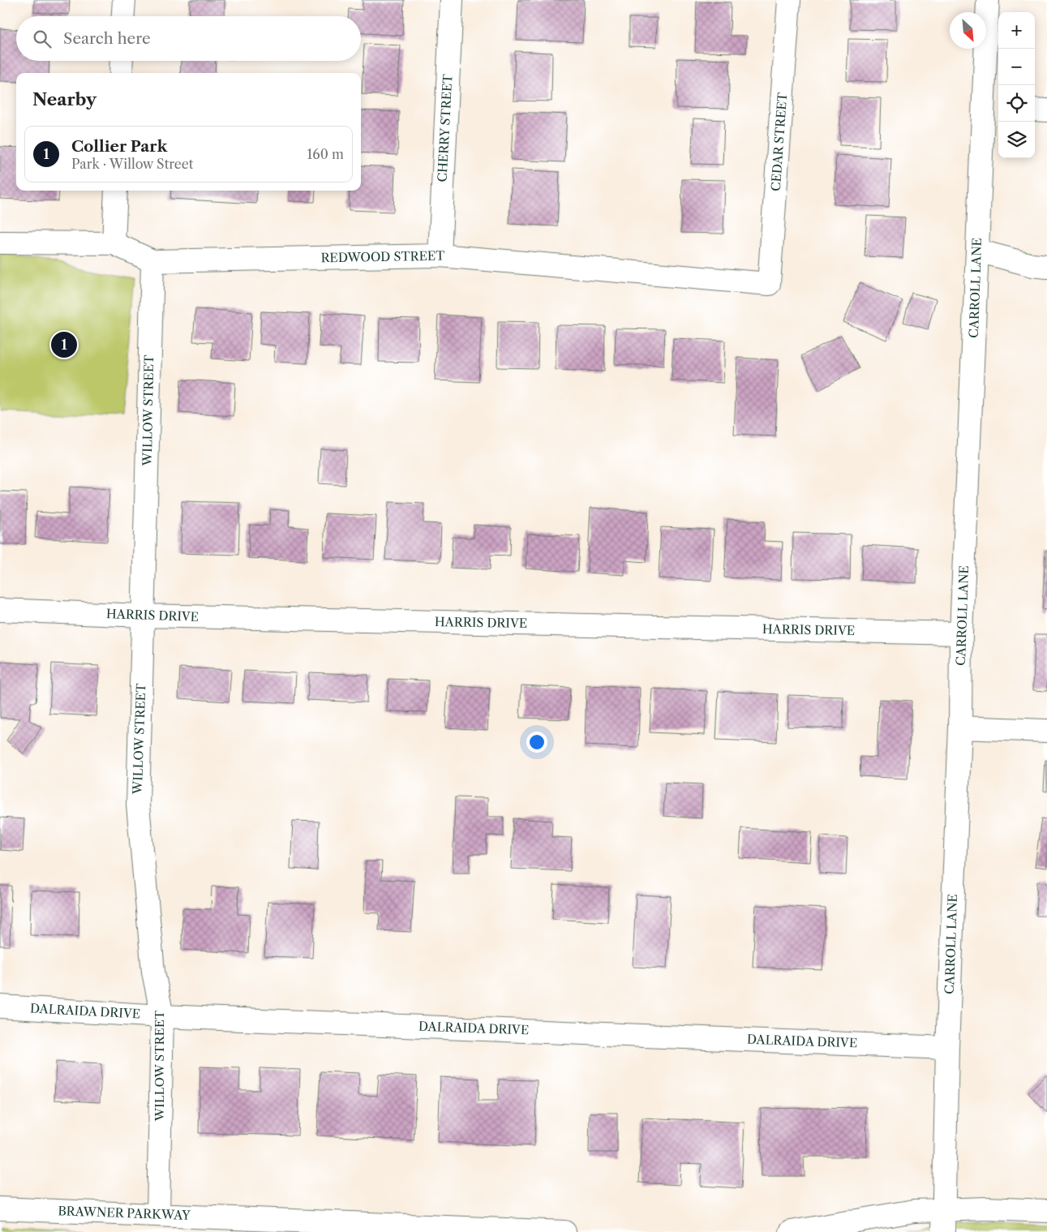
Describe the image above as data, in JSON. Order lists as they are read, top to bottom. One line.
{"streets":{"street":["CHERRY STREET","CEDAR STREET","REDWOOD STREET","CARROLL LANE","WILLOW STREET","HARRIS DRIVE","DALRAIDA DRIVE","BRAWNER PARKWAY"]},"crossings":[["CHERRY STREET","REDWOOD STREET"],["CEDAR STREET","REDWOOD STREET"],["REDWOOD STREET","WILLOW STREET"],["CARROLL LANE","HARRIS DRIVE"],["CARROLL LANE","DALRAIDA DRIVE"],["WILLOW STREET","HARRIS DRIVE"],["WILLOW STREET","DALRAIDA DRIVE"],["WILLOW STREET","BRAWNER PARKWAY"]],"north":"bottom right","page":{"map_buttons":["+","−"],"search":"Search here","heading":"Nearby","list":[{"mark":"1","name":"Collier Park","note":"Park · Willow Street","value":"160 m"}],"pins":"1"}}
